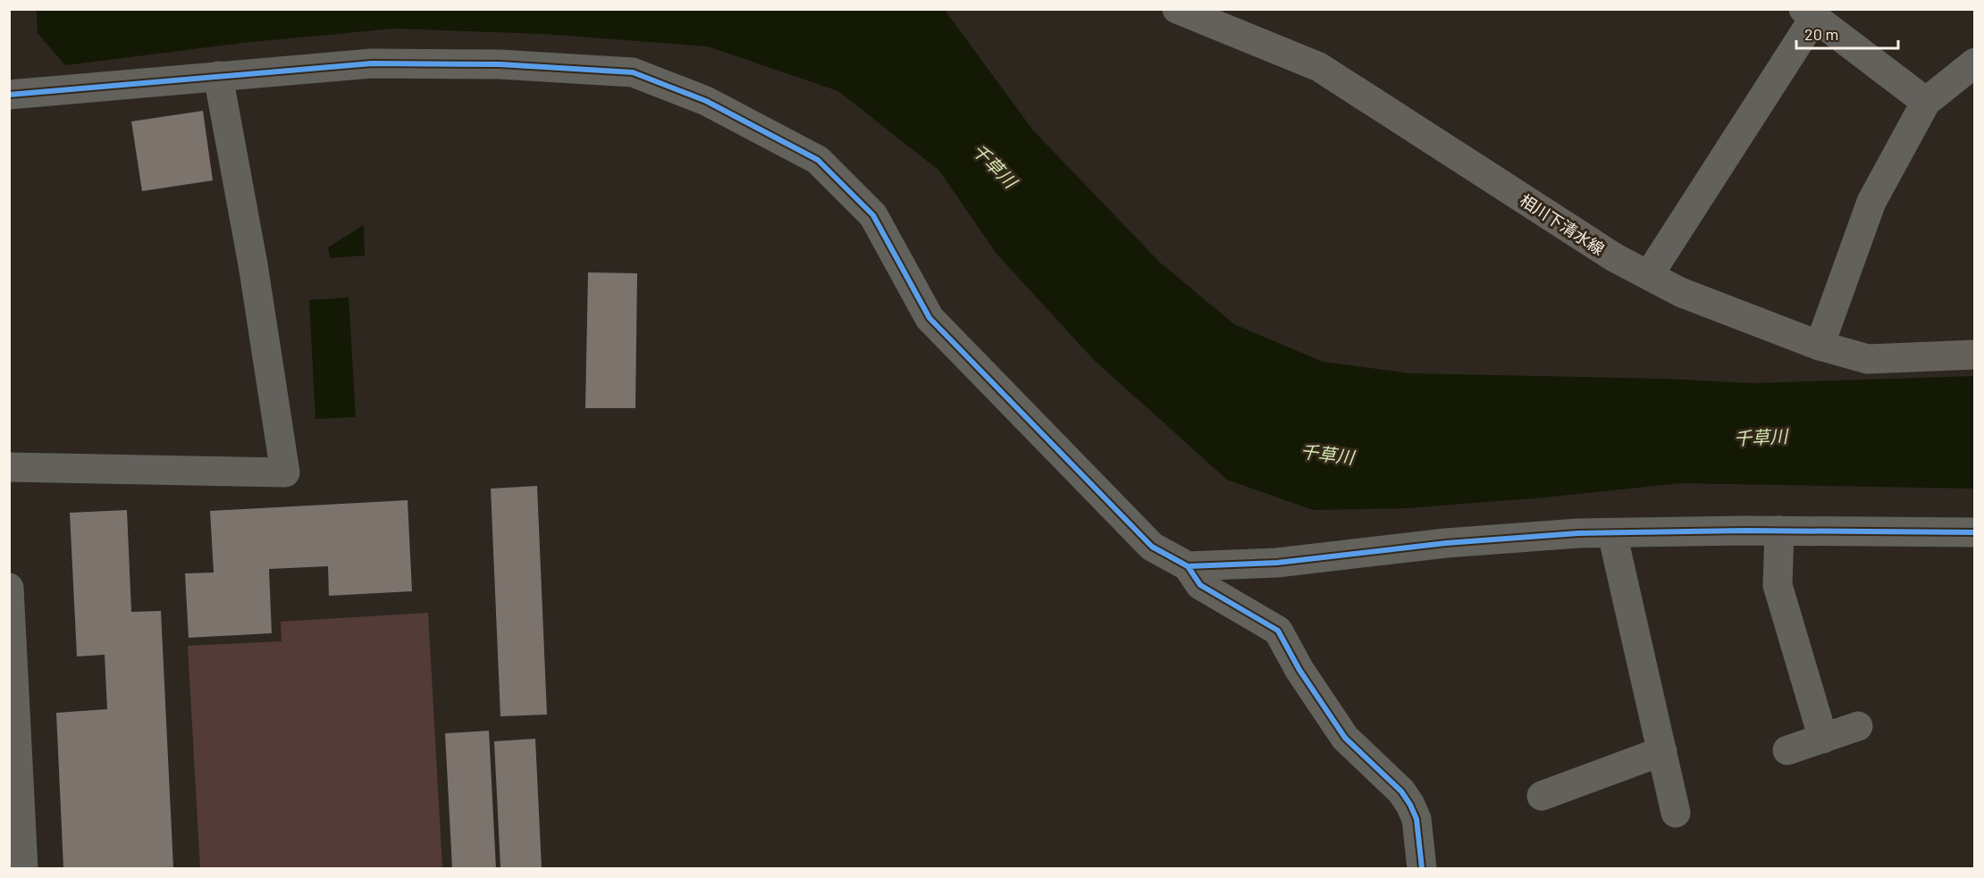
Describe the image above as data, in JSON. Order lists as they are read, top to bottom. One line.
{"streets":{"main road":["相川下清水線"]},"water":["千草川"],"scale_bar":"20 m"}
